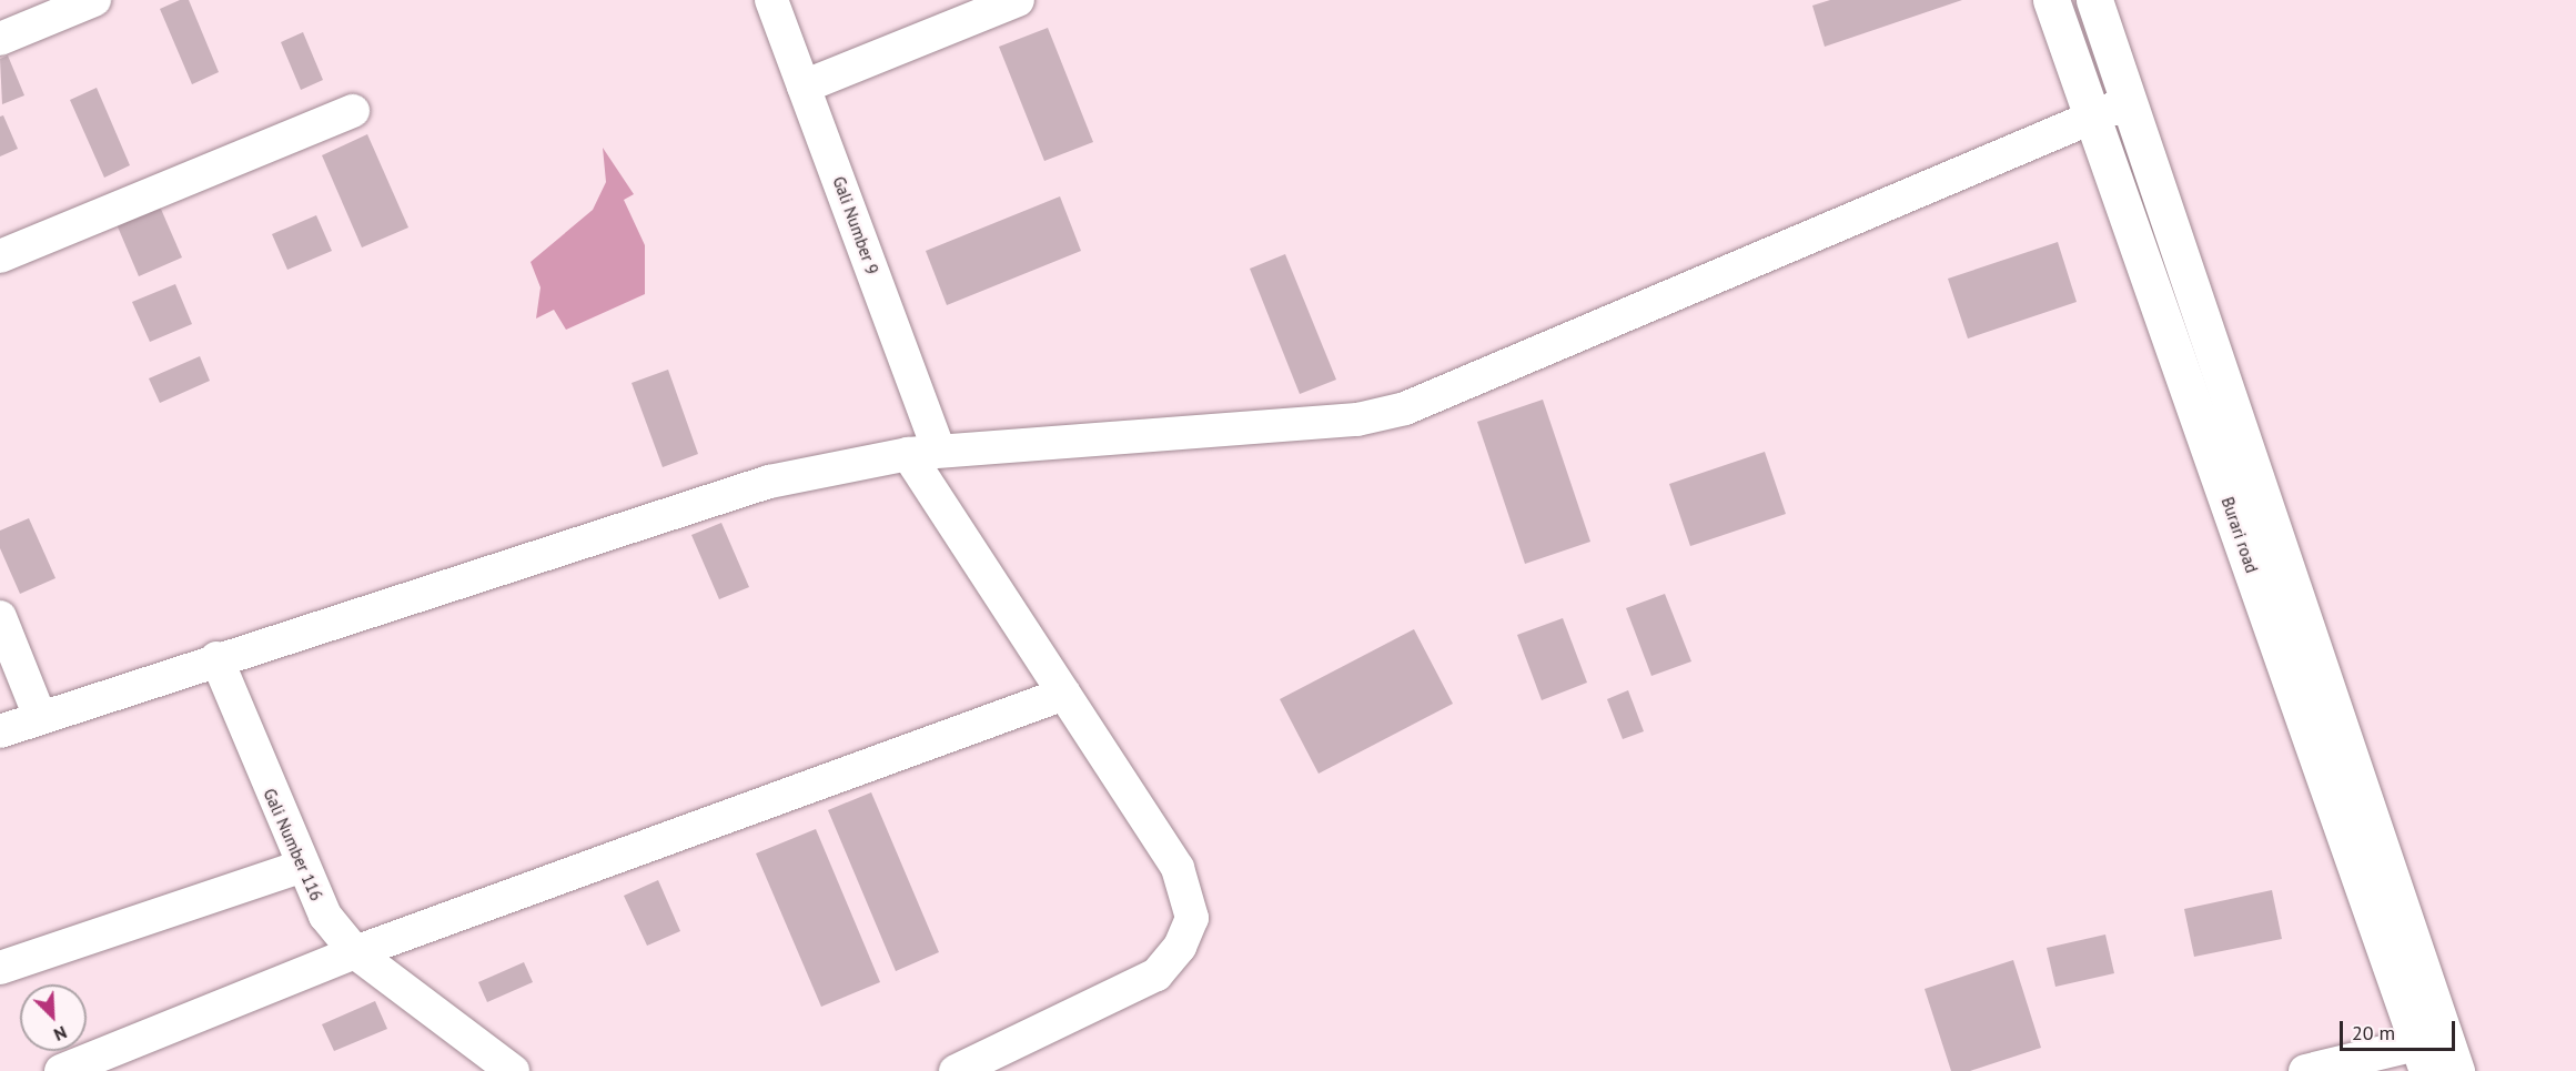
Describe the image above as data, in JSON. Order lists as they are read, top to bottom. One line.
{"streets":{"main road":["Burari road"],"street":["Gali Number 9","Gali Number 116"]},"scale_bar":"20 m","north":"bottom right"}
